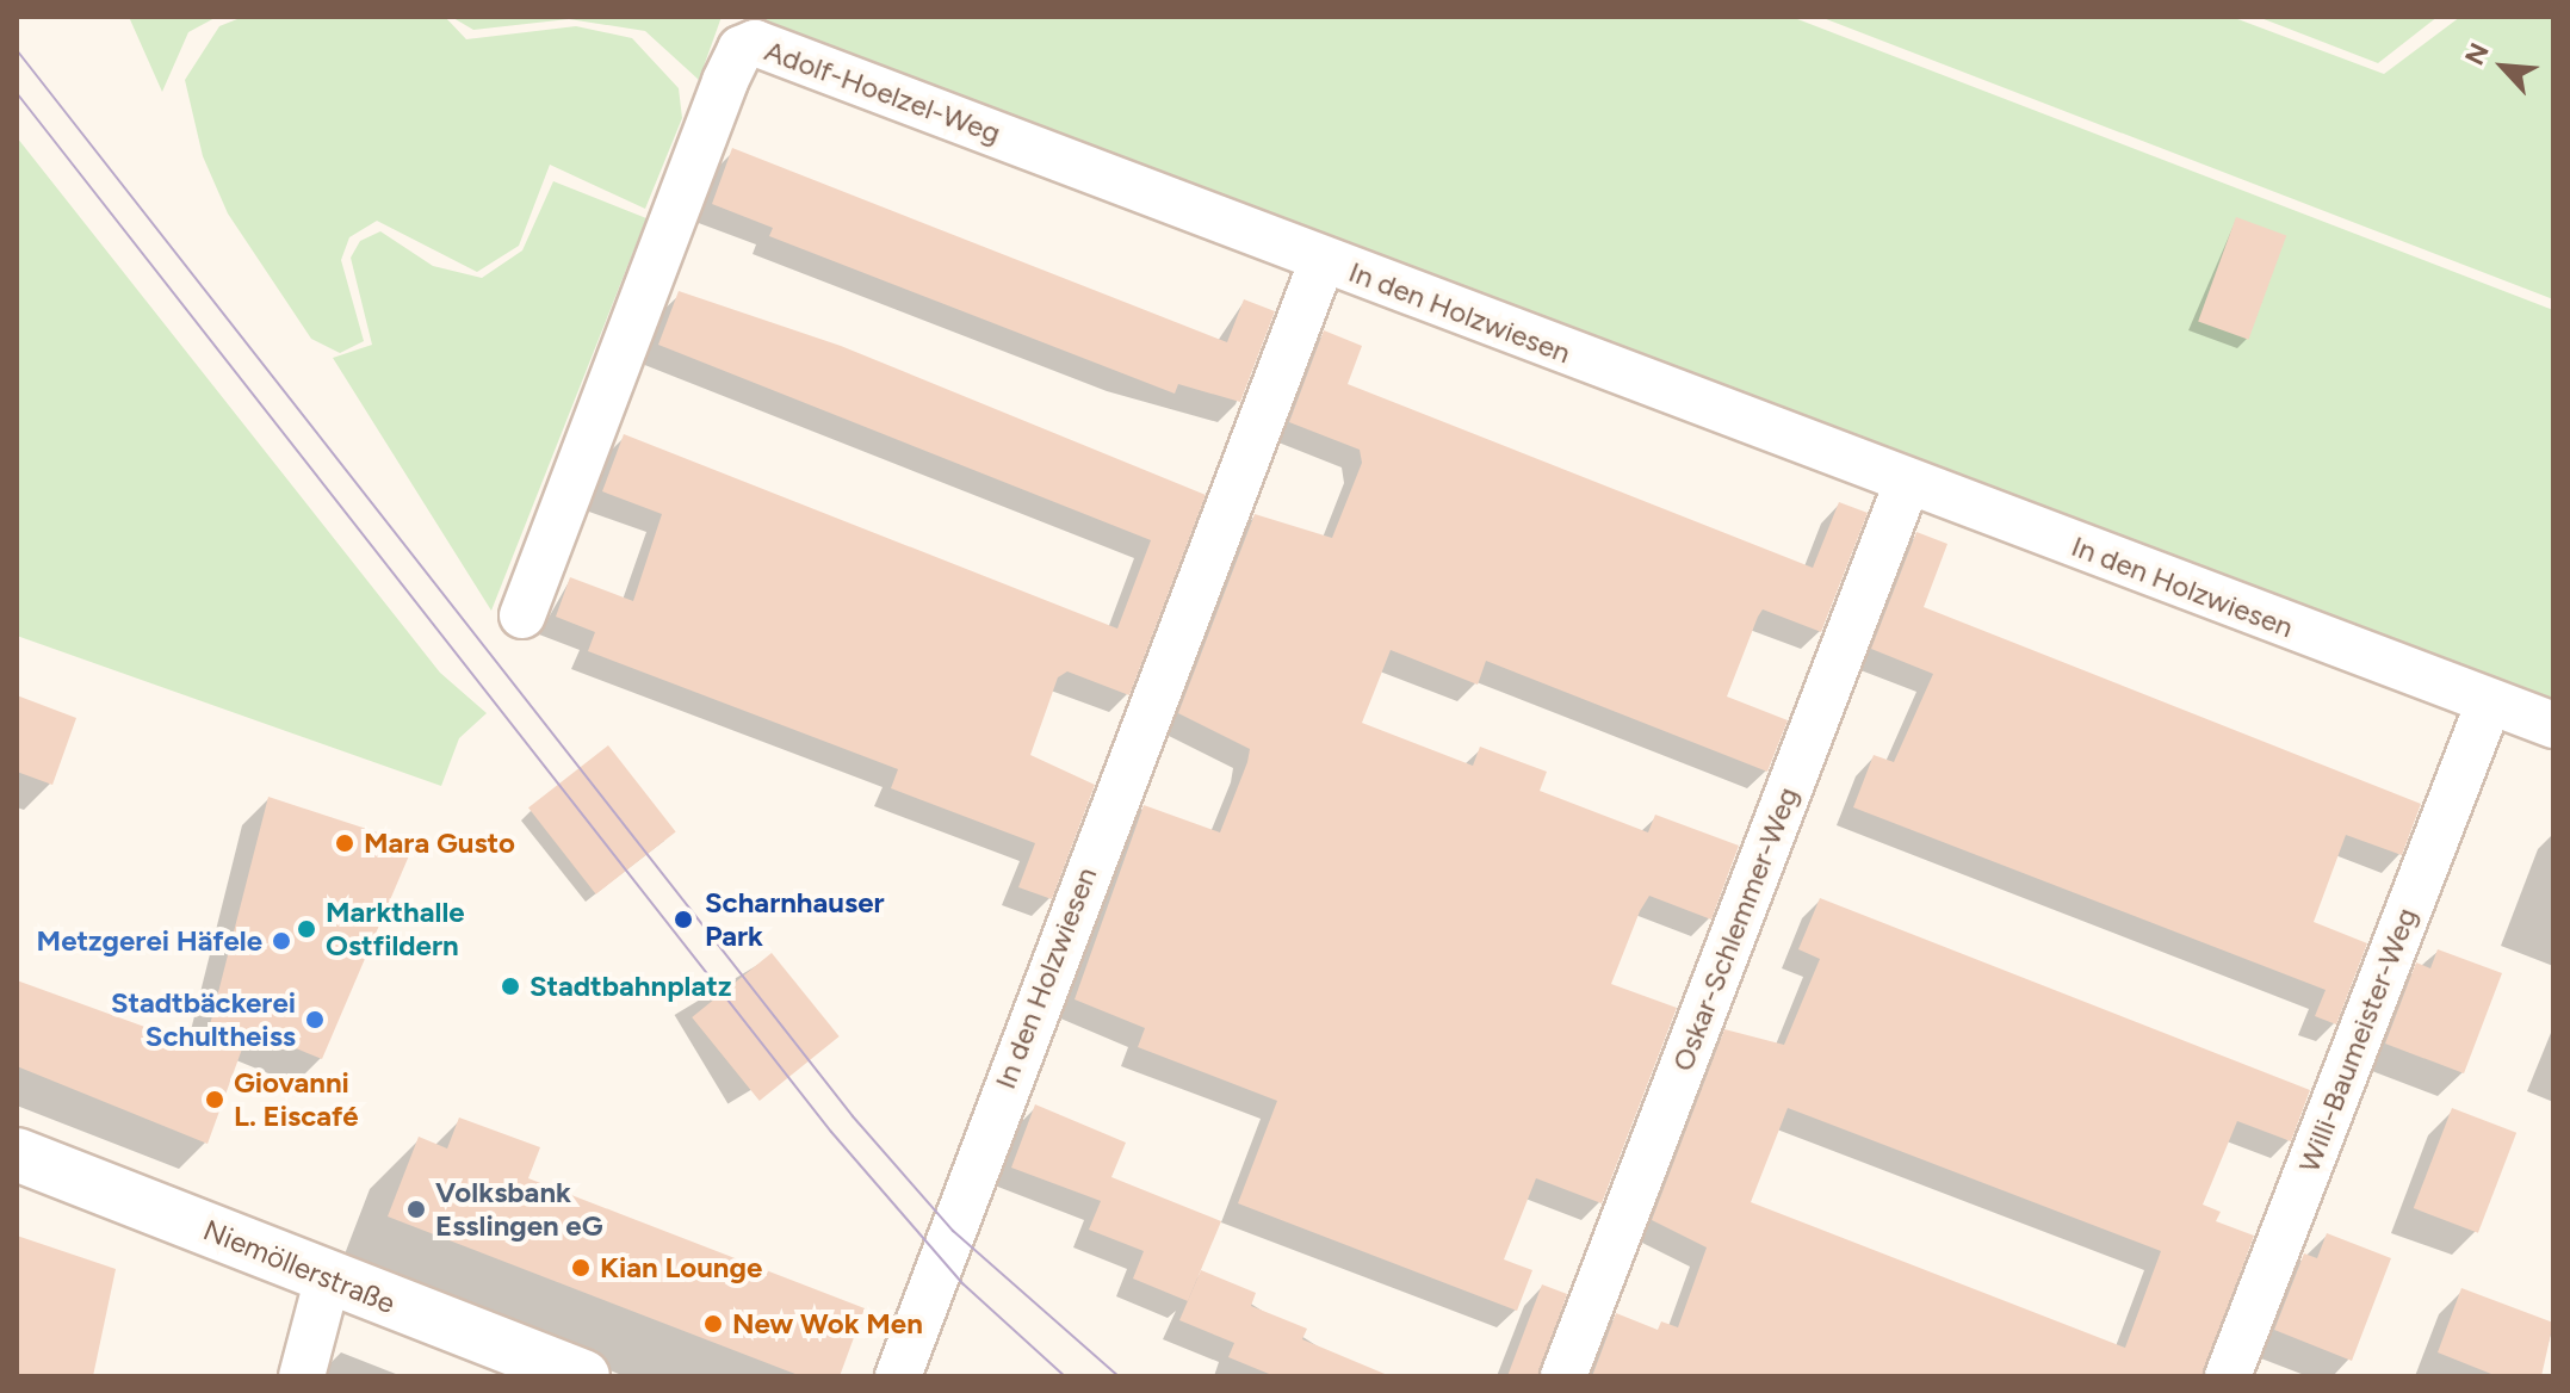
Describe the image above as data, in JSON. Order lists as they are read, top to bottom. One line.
{"streets":{"main road":["Niemöllerstraße"],"street":["Adolf-Hoelzel-Weg","In den Holzwiesen","Oskar-Schlemmer-Weg","Willi-Baumeister-Weg"]},"crossings":[["Adolf-Hoelzel-Weg","In den Holzwiesen"],["In den Holzwiesen","Oskar-Schlemmer-Weg"],["In den Holzwiesen","Willi-Baumeister-Weg"]],"places":["Mara Gusto","Scharnhauser Park","Markthalle Ostfildern","Metzgerei Häfele","Stadtbahnplatz","Stadtbäckerei Schultheiss","Giovanni L. Eiscafé","Volksbank Esslingen eG","Kian Lounge","New Wok Men"],"north":"top left"}
